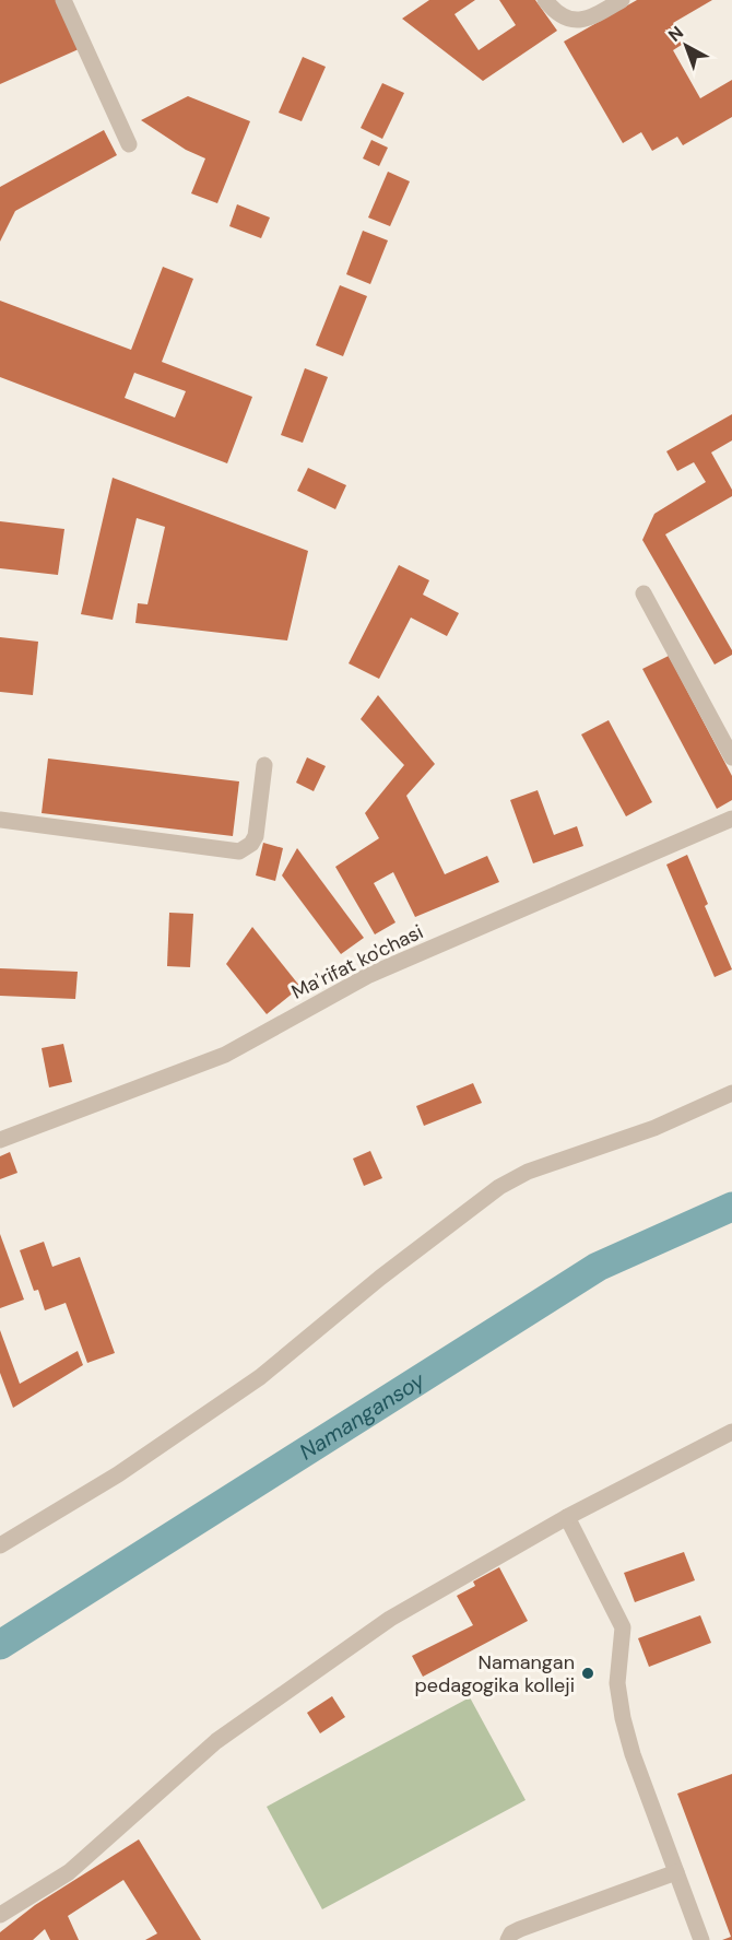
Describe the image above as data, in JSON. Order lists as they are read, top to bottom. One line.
{"streets":{"street":["Maʼrifat ko'chasi"]},"water":["Namangansoy"],"places":["Namangan pedagogika kolleji"],"north":"top left"}
